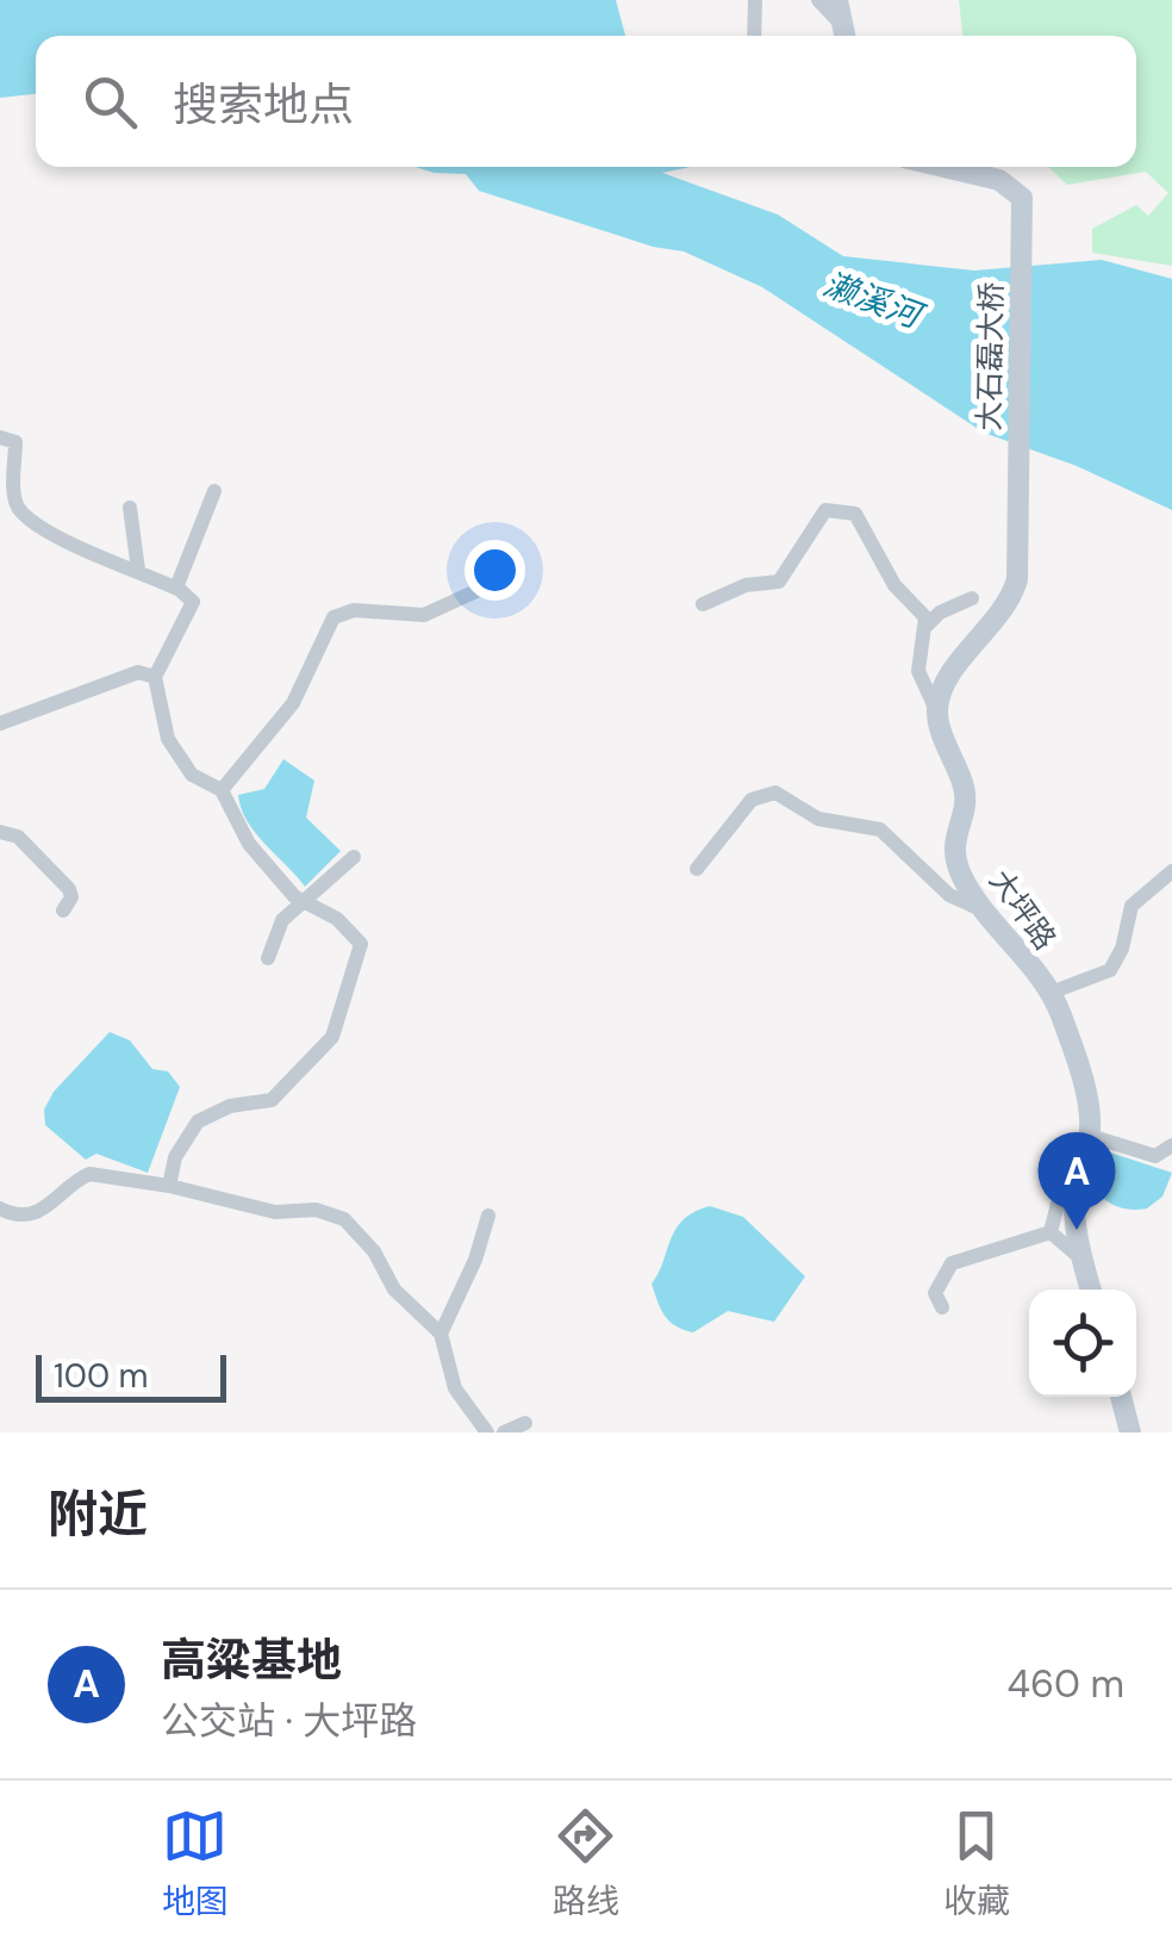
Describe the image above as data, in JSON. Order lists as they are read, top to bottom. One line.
{"streets":{"main road":["大石磊大桥","大坪路"]},"crossings":[["大石磊大桥","大坪路"]],"water":["濑溪河"],"scale_bar":"100 m","page":{"search":"搜索地点","pins":"A","scale":"100 m","heading":"附近","list":[{"mark":"A","name":"高粱基地","note":"公交站 · 大坪路","value":"460 m"}],"nav":["地图","路线","收藏"]}}
